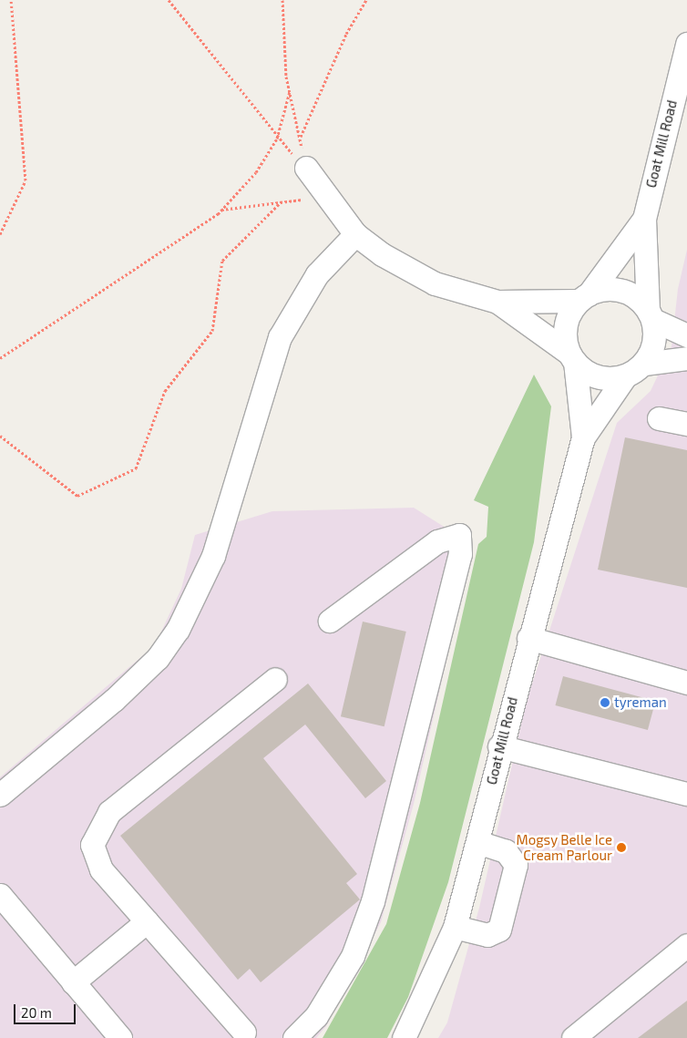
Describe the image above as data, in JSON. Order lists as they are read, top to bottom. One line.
{"streets":{"street":["Goat Mill Road"]},"places":["tyreman","Mogsy Belle Ice Cream Parlour"],"scale_bar":"20 m"}
